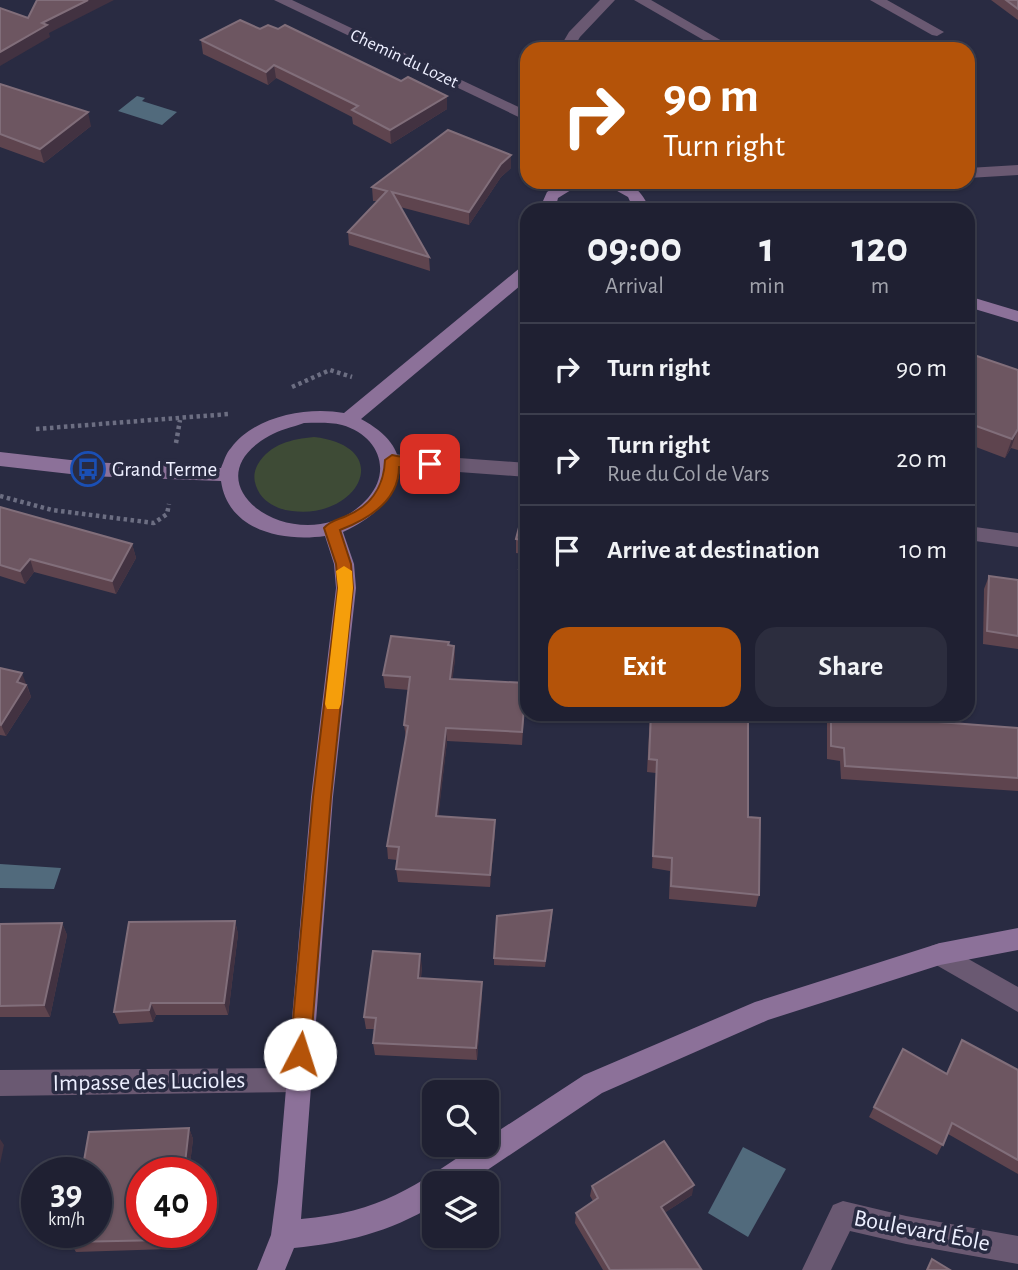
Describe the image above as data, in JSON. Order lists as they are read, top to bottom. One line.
{"streets":{"street":["Chemin du Lozet","Impasse des Lucioles","Boulevard Éole"]},"places":{"bus stop":["Grand Terme"]},"page":{"turn":["90 m","Turn right"],"eta":["09:00","Arrival","1","min","120","m"],"list":[{"name":"Turn right","value":"90 m"},{"name":"Turn right","note":"Rue du Col de Vars","value":"20 m"},{"name":"Arrive at destination","value":"10 m"}],"buttons":["Exit","Share"],"speed":"39 km/h","limit":"40"}}
